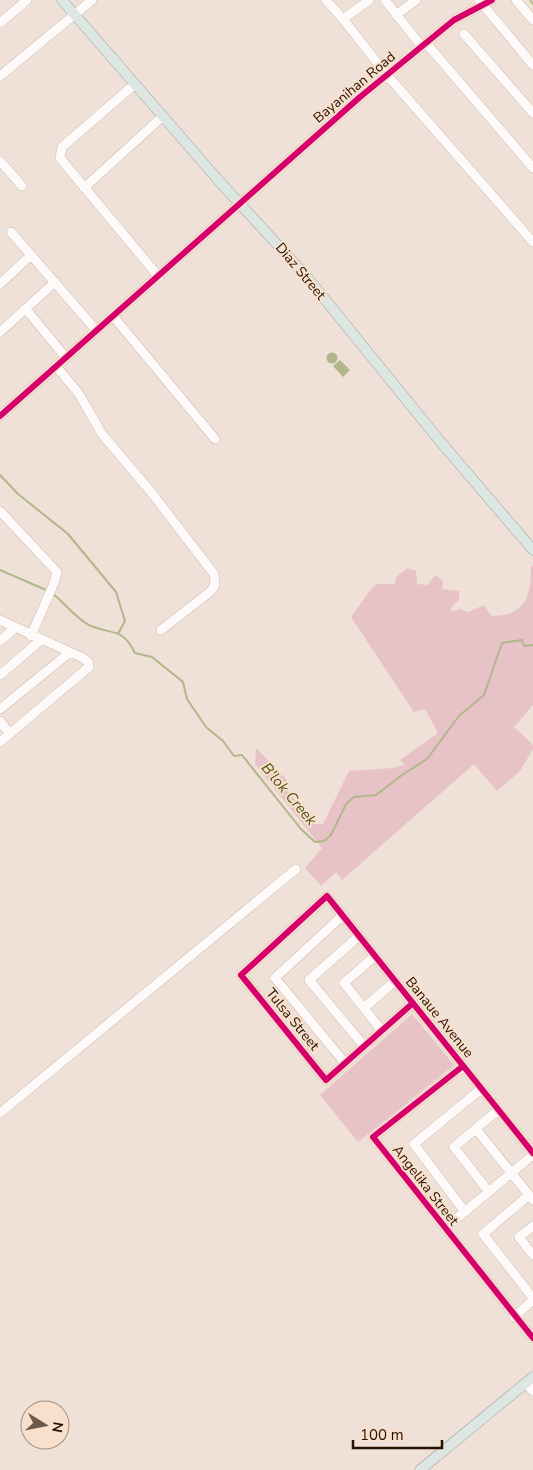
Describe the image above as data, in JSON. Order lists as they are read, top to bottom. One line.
{"streets":{"main road":["Diaz Street"],"street":["Bayanihan Road","Banaue Avenue","Tulsa Street","Angelika Street"]},"crossings":[["Bayanihan Road","Diaz Street"],["Banaue Avenue","Tulsa Street"],["Banaue Avenue","Angelika Street"]],"water":["B'lok Creek"],"scale_bar":"100 m","north":"right"}
